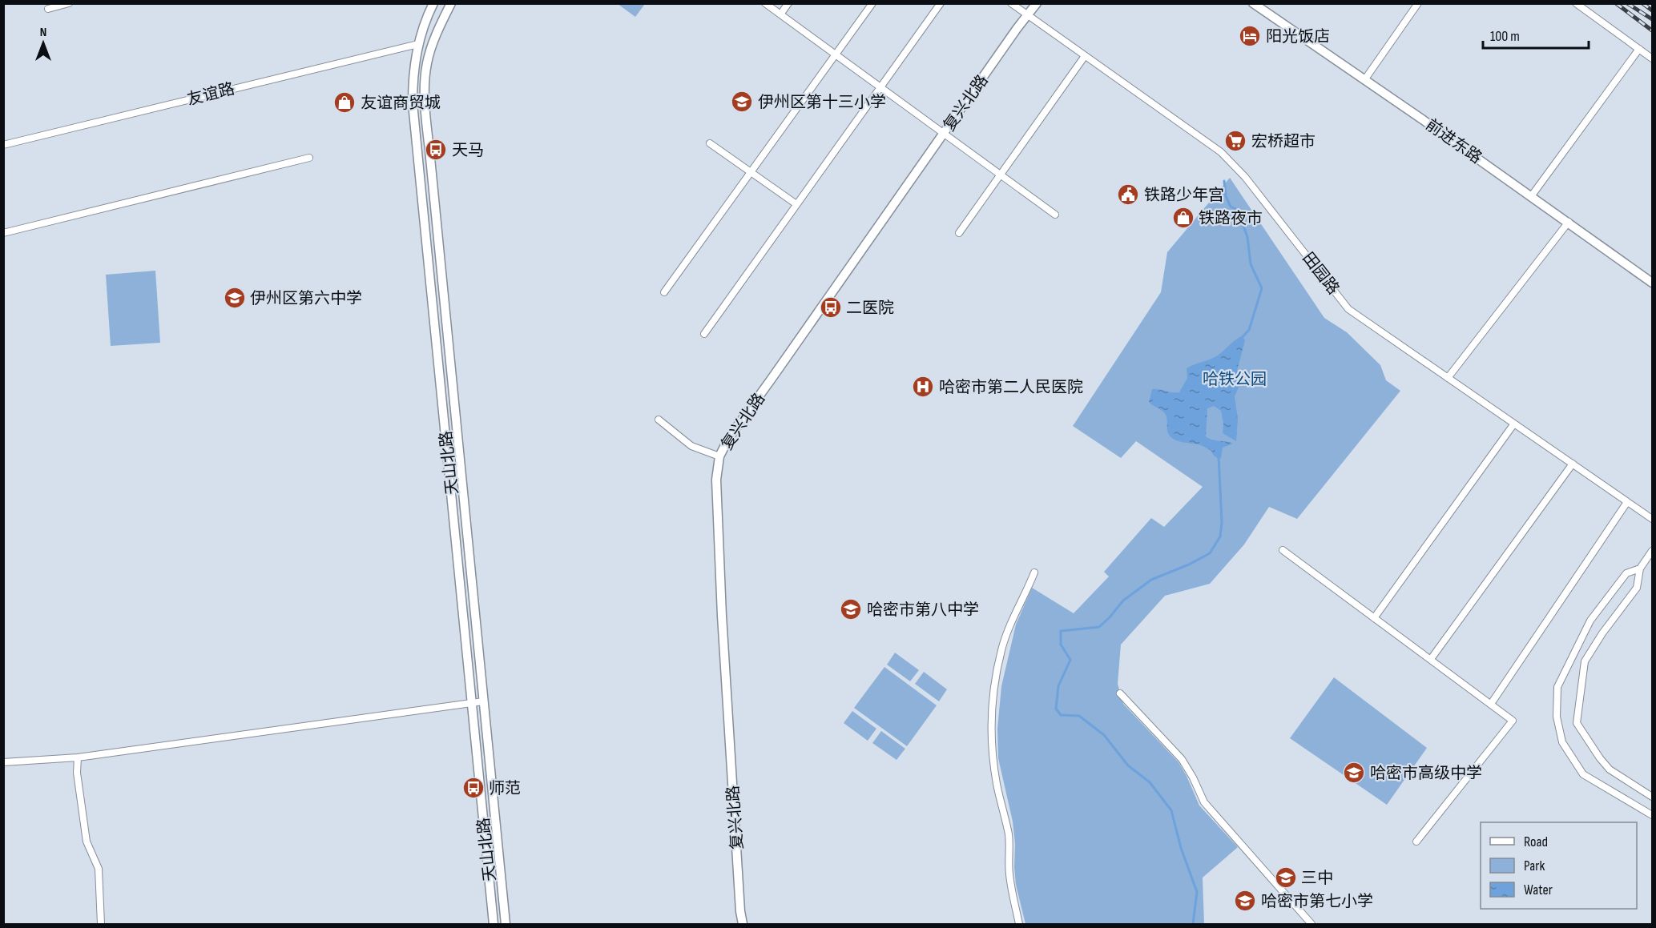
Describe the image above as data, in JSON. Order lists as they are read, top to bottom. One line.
{"streets":{"main road":["复兴北路","前进东路","天山北路"],"street":["友谊路","田园路"]},"crossings":[["友谊路","天山北路"],["复兴北路","田园路"]],"parks":["哈铁公园"],"places":{"hotel":["阳光饭店"],"school or university":["伊州区第十三小学","伊州区第六中学","哈密市第八中学","哈密市高级中学","三中","哈密市第七小学"],"shop":["友谊商贸城","铁路夜市"],"supermarket":["宏桥超市"],"bus stop":["天马","二医院","师范"],"public building":["铁路少年宫"],"hospital":["哈密市第二人民医院"]},"legend":["Road","Park","Water"],"scale_bar":"100 m","north":"top"}
